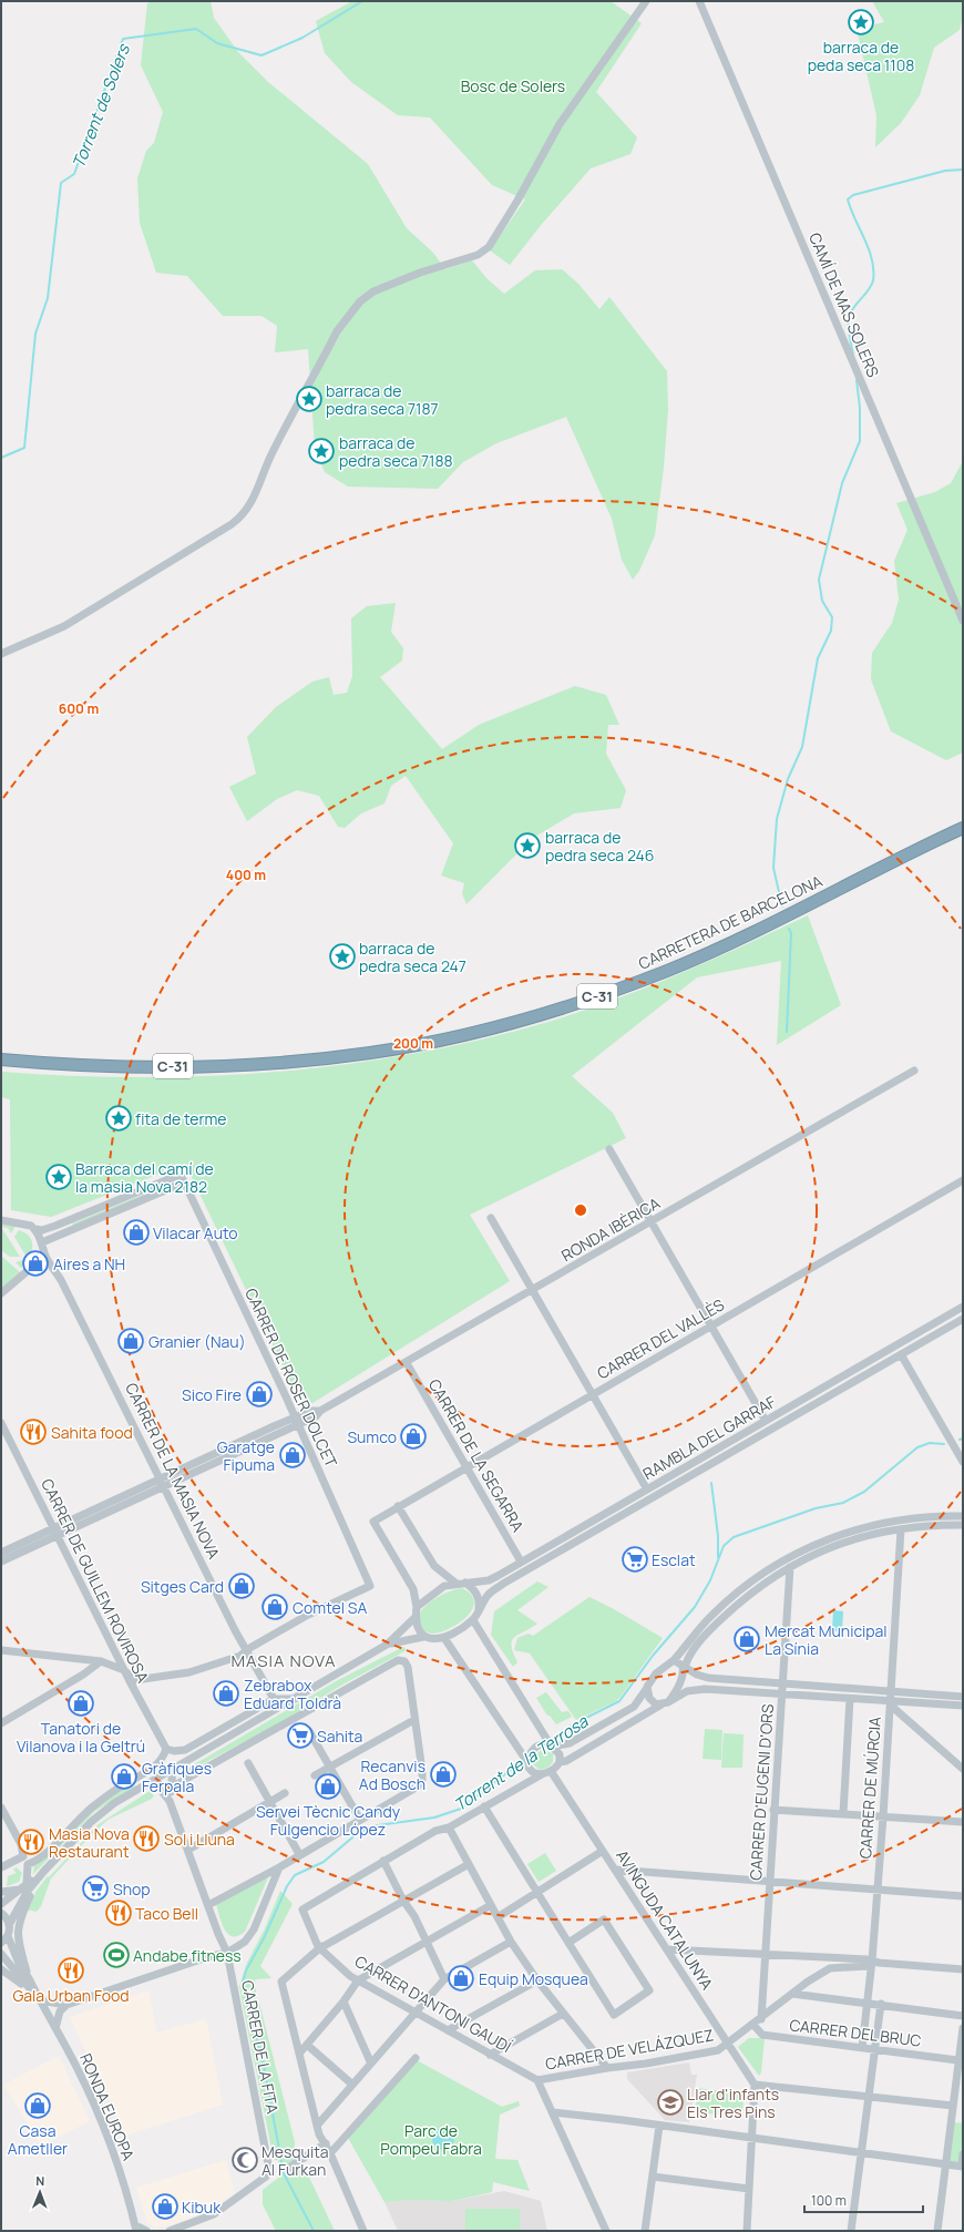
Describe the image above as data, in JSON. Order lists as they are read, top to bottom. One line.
{"streets":{"highway":["CARRETERA DE BARCELONA","C-31"],"street":["CAMÍ DE MAS SOLERS","RONDA IBÈRICA","CARRER DEL VALLÈS","CARRER DE ROSER DOLCET","RAMBLA DEL GARRAF","CARRER DE LA SEGARRA","CARRER DE LA MASIA NOVA","CARRER DE GUILLEM ROVIROSA","CARRER DE MÚRCIA","CARRER D'EUGENI D'ORS","AVINGUDA CATALUNYA","CARRER D'ANTONI GAUDÍ","CARRER DEL BRUC","CARRER DE LA FITA","CARRER DE VELÁZQUEZ","RONDA EUROPA"]},"crossings":[["RONDA IBÈRICA","CARRER DE ROSER DOLCET"],["RONDA IBÈRICA","CARRER DE LA SEGARRA"],["RONDA IBÈRICA","CARRER DE LA MASIA NOVA"],["RONDA IBÈRICA","CARRER DE GUILLEM ROVIROSA"],["CARRER DEL VALLÈS","RAMBLA DEL GARRAF"],["CARRER DEL VALLÈS","CARRER DE LA SEGARRA"],["CARRER DE ROSER DOLCET","CARRER DE LA MASIA NOVA"],["RAMBLA DEL GARRAF","CARRER DE LA SEGARRA"],["CARRER DE MÚRCIA","CARRER DEL BRUC"],["CARRER DE MÚRCIA","CARRER DE VELÁZQUEZ"],["CARRER D'EUGENI D'ORS","CARRER DE VELÁZQUEZ"],["AVINGUDA CATALUNYA","CARRER DE VELÁZQUEZ"],["CARRER D'ANTONI GAUDÍ","CARRER DE VELÁZQUEZ"],["CARRER DEL BRUC","CARRER DE VELÁZQUEZ"]],"districts":["MASIA NOVA"],"water":["Torrent de Solers","Torrent de la Terrosa"],"parks":["Bosc de Solers","Parc de Pompeu Fabra"],"places":{"place":["barraca de peda seca 1108","barraca de pedra seca 7187","barraca de pedra seca 7188","barraca de pedra seca 246","barraca de pedra seca 247","fita de terme","Barraca del camí de la masia Nova 2182"],"shop":["Vilacar Auto","Aires a NH","Granier (Nau)","Sico Fire","Sumco","Garatge Fipuma","Sitges Card","Comtel SA","Mercat Municipal La Sínia","Zebrabox Eduard Toldrà","Tanatori de Vilanova i la Geltrú","Recanvis Ad Bosch","Gràfiques Ferpala","Servei Tècnic Candy Fulgencio López","Equip Mosquea","Casa Ametller","Kibuk"],"restaurant":["Sahita food","Sol i Lluna","Masia Nova Restaurant","Taco Bell","Gala Urban Food"],"supermarket":["Esclat","Sahita","Shop"],"sports":["Andabe fitness"],"school or university":["Llar d'infants Els Tres Pins"],"mosque":["Mesquita Al Furkan"]},"scale_bar":"100 m","north":"top","rings":["600 m","400 m","200 m"]}
